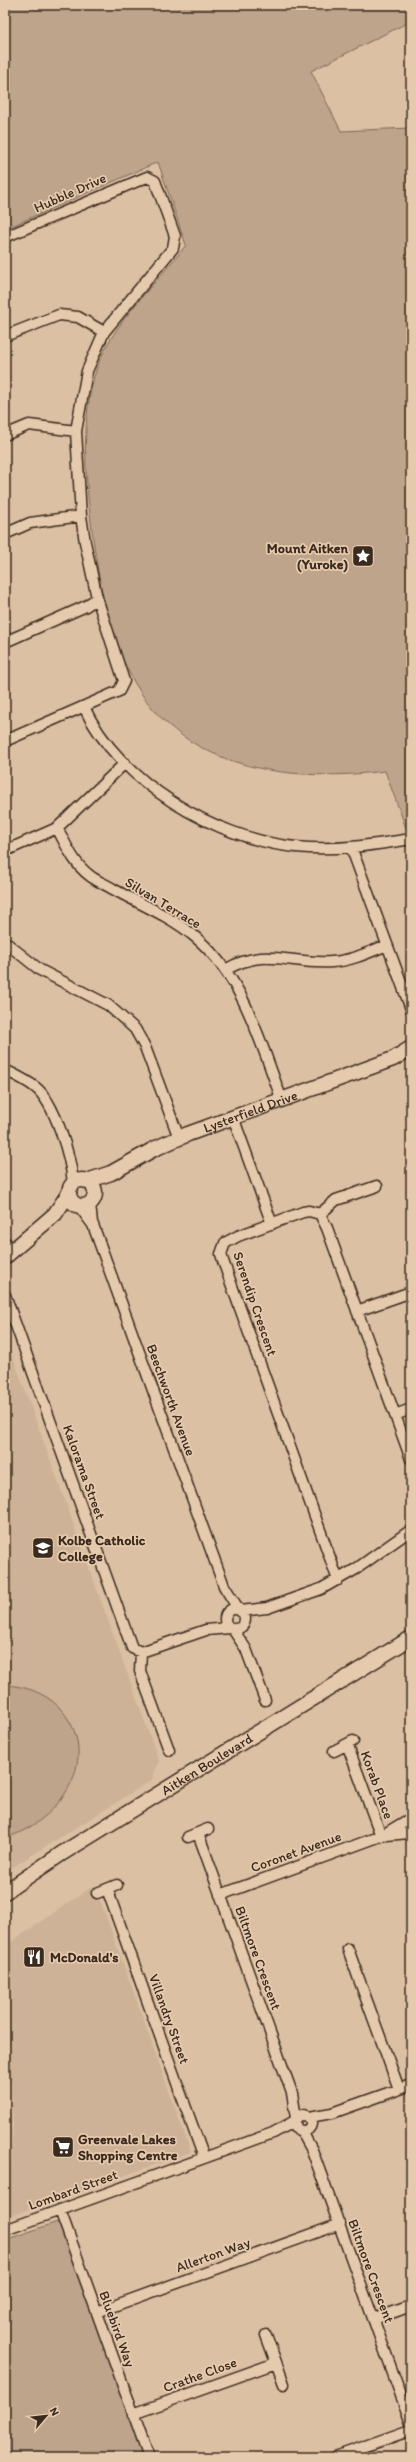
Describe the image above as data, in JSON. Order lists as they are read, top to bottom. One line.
{"streets":{"main road":["Lysterfield Drive","Aitken Boulevard"],"street":["Hubble Drive","Silvan Terrace","Serendip Crescent","Beechworth Avenue","Kalorama Street","Korab Place","Coronet Avenue","Biltmore Crescent","Villandry Street","Lombard Street","Allerton Way","Bluebird Way","Crathe Close"]},"crossings":[["Silvan Terrace","Lysterfield Drive"],["Lysterfield Drive","Beechworth Avenue"],["Korab Place","Coronet Avenue"],["Coronet Avenue","Biltmore Crescent"],["Biltmore Crescent","Lombard Street"],["Biltmore Crescent","Allerton Way"],["Villandry Street","Lombard Street"],["Lombard Street","Bluebird Way"],["Allerton Way","Bluebird Way"],["Bluebird Way","Crathe Close"]],"places":{"place":["Mount Aitken (Yuroke)"],"school or university":["Kolbe Catholic College"],"restaurant":["McDonald's"],"supermarket":["Greenvale Lakes Shopping Centre"]},"north":"top right"}
